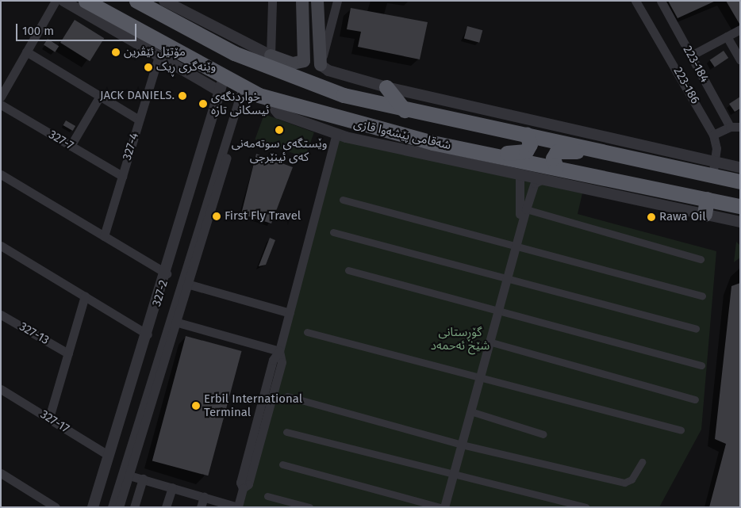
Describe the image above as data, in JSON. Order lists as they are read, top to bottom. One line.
{"streets":{"highway":["شەقامی پێشەوا قازی"],"street":["223-184","223-186","327-7","327-4","327-2","327-13","327-17"]},"crossings":[["223-186","شەقامی پێشەوا قازی"],["شەقامی پێشەوا قازی","327-2"],["327-7","327-4"],["327-2","327-17"]],"parks":["گۆڕستانی شێخ ئەحمەد"],"places":["مۆتێل ئێڤرین","وێنەگری ڕیک","JACK DANIELS.","خواردنگەی ئیسکانی تازە","وێستگەی سوتەمەنی کەی ئینێرجی","First Fly Travel","Rawa Oil","Erbil International Terminal"],"scale_bar":"100 m"}
